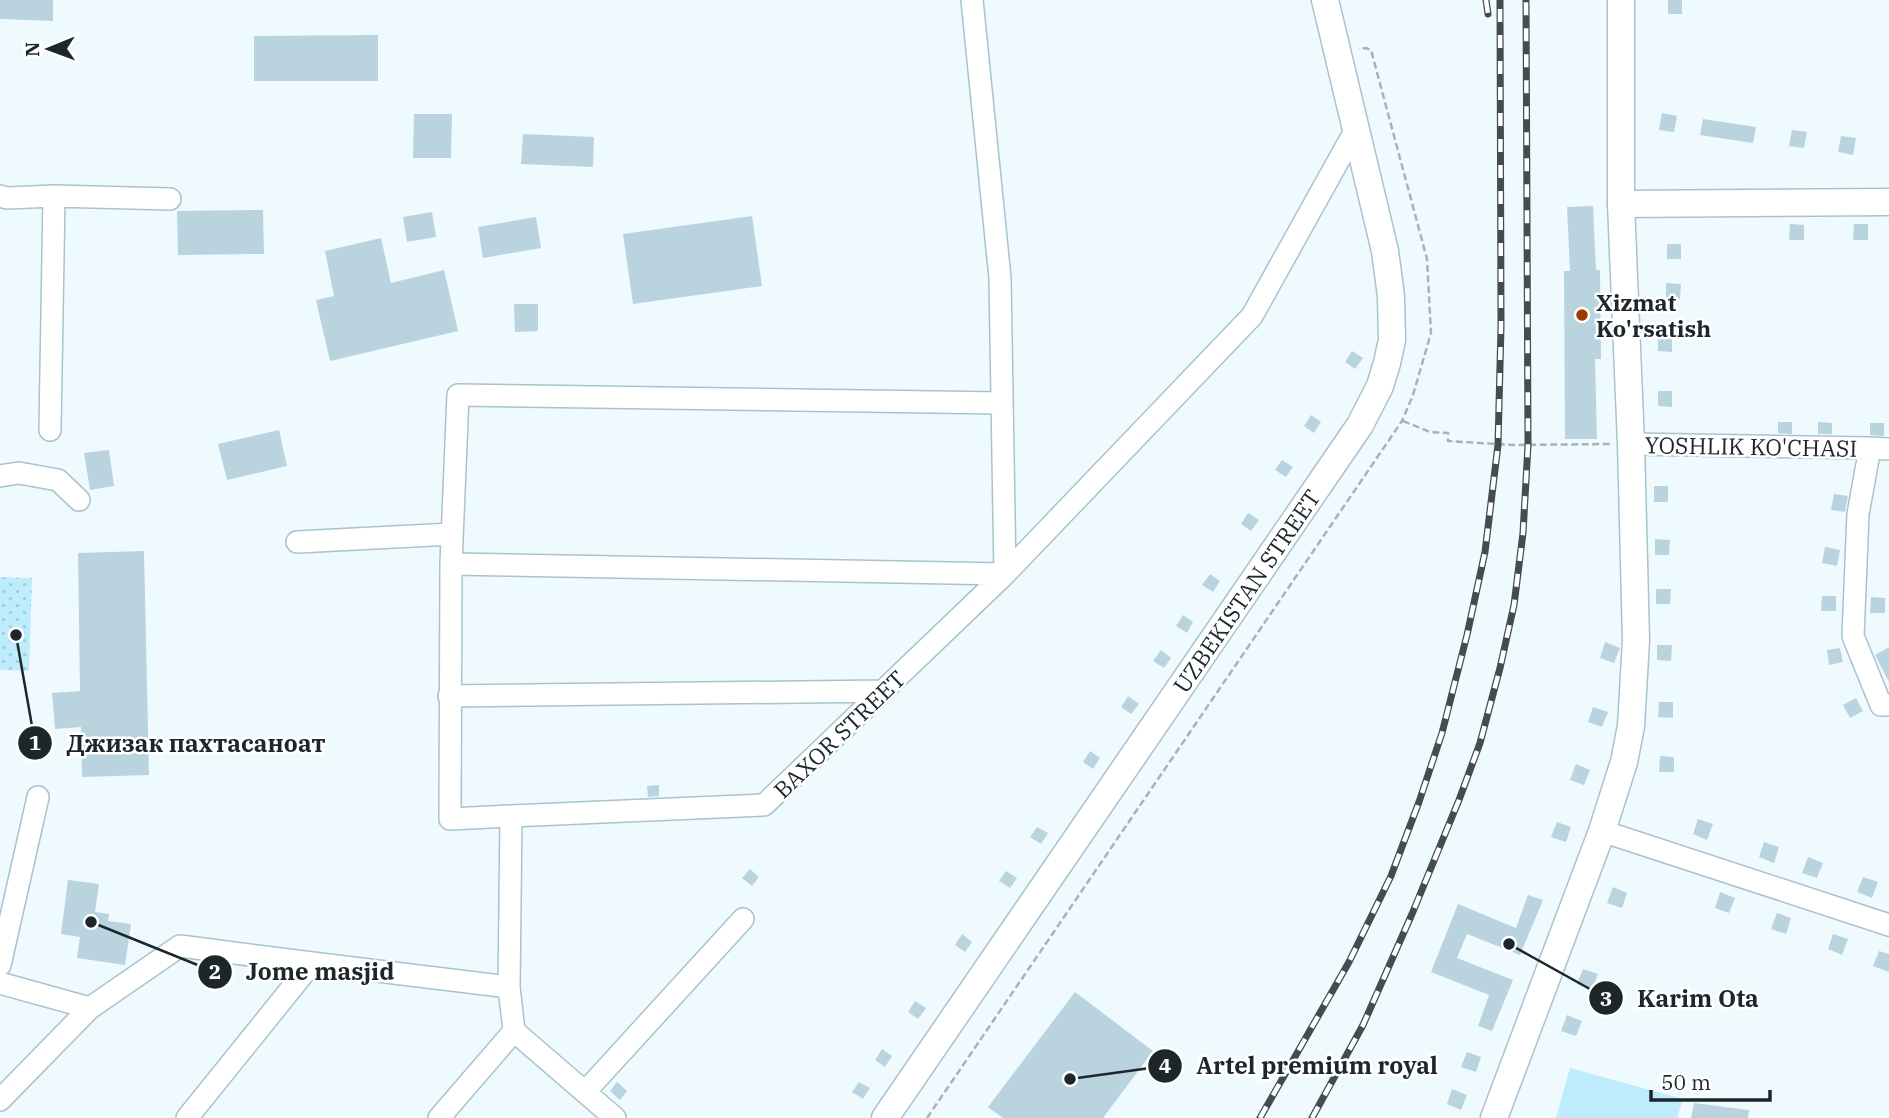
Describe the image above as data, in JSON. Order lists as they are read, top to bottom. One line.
{"streets":{"main road":["UZBEKISTAN STREET"],"street":["YOSHLIK KO'CHASI","BAXOR STREET"]},"crossings":[["UZBEKISTAN STREET","BAXOR STREET"]],"places":["Xizmat Ko'rsatish","Джизак пахтасаноат","Jome masjid","Karim Ota","Artel premium royal"],"scale_bar":"50 m","north":"left"}
